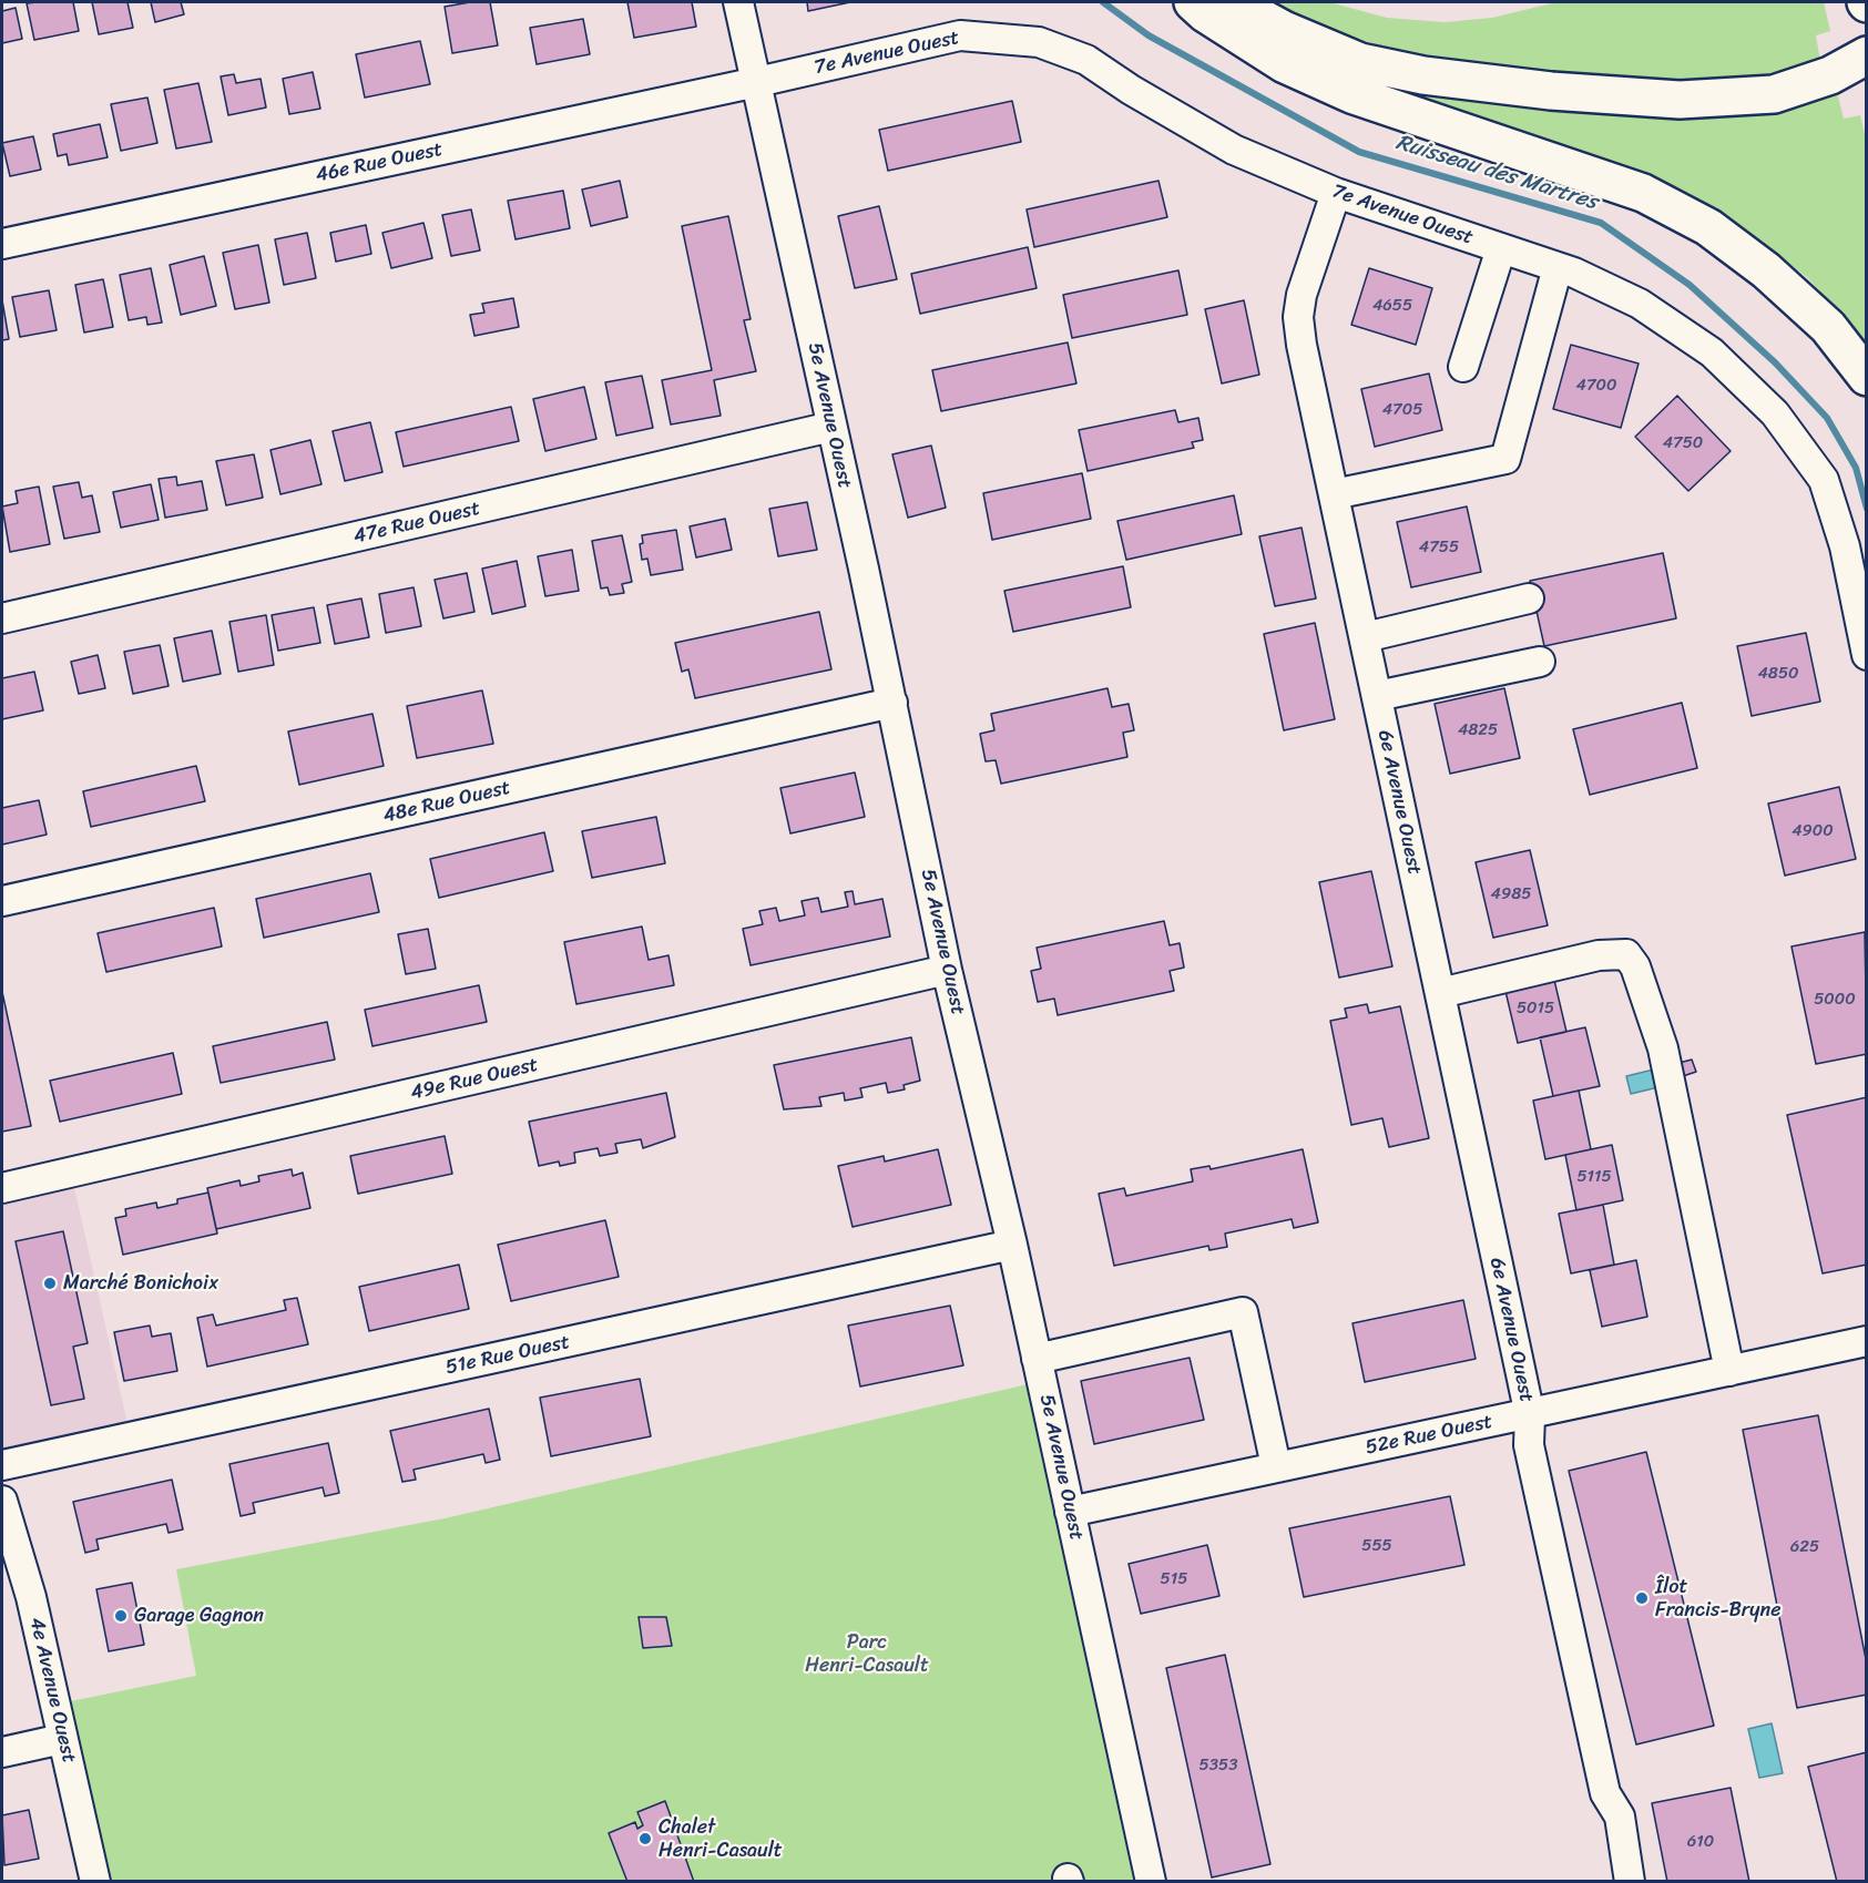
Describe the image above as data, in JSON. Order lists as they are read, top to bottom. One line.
{"streets":{"street":["7e Avenue Ouest","46e Rue Ouest","5e Avenue Ouest","47e Rue Ouest","48e Rue Ouest","6e Avenue Ouest","49e Rue Ouest","51e Rue Ouest","52e Rue Ouest","4e Avenue Ouest"]},"crossings":[["7e Avenue Ouest","46e Rue Ouest"],["7e Avenue Ouest","5e Avenue Ouest"],["7e Avenue Ouest","6e Avenue Ouest"],["46e Rue Ouest","5e Avenue Ouest"],["5e Avenue Ouest","47e Rue Ouest"],["5e Avenue Ouest","48e Rue Ouest"],["5e Avenue Ouest","49e Rue Ouest"],["5e Avenue Ouest","51e Rue Ouest"],["5e Avenue Ouest","52e Rue Ouest"],["6e Avenue Ouest","52e Rue Ouest"]],"water":["Ruisseau des Martres"],"parks":["Parc Henri-Casault"],"places":["Marché Bonichoix","Îlot Francis-Bryne","Garage Gagnon","Chalet Henri-Casault"],"house_numbers":["4655","4700","4705","4750","4755","4850","4825","4900","4985","5000","5015","5115","555","625","515","5353","610"]}
